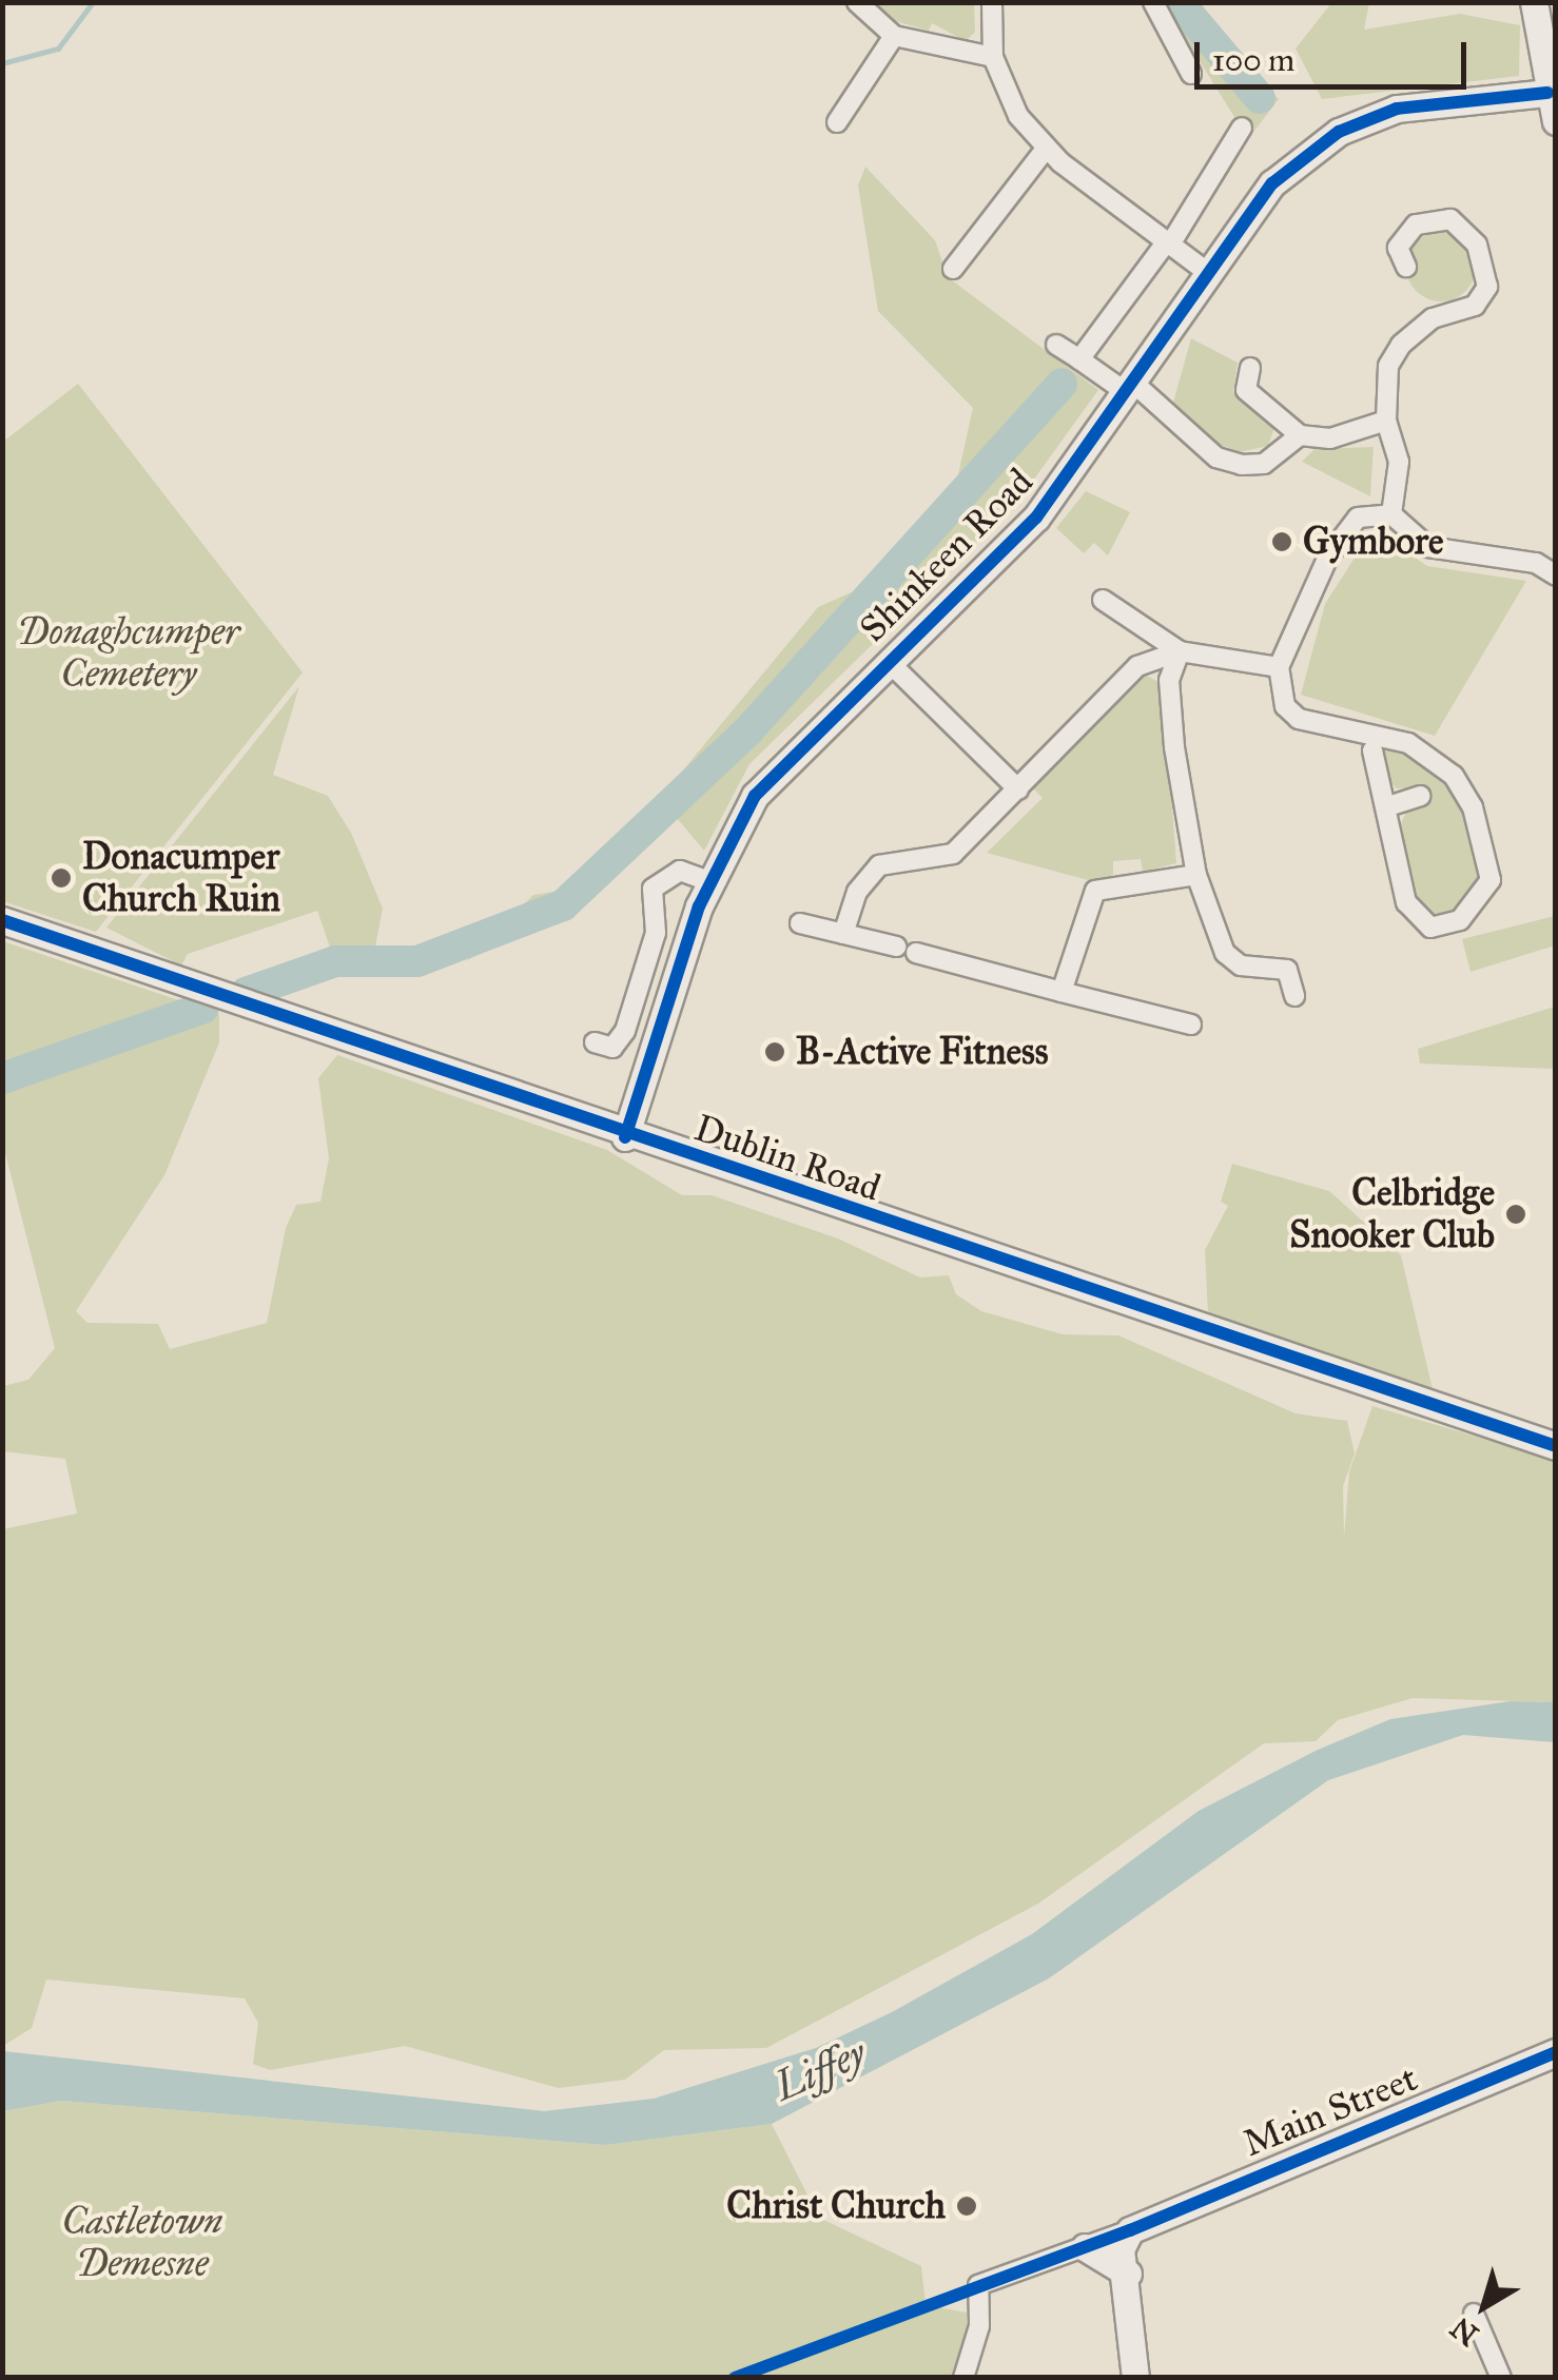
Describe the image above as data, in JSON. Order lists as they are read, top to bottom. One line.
{"streets":{"main road":["Shinkeen Road","Dublin Road","Main Street"]},"crossings":[["Shinkeen Road","Dublin Road"]],"water":["Liffey"],"parks":["Donaghcumper Cemetery","Castletown Demesne"],"places":["Gymbore","Donacumper Church Ruin","B-Active Fitness","Celbridge Snooker Club","Christ Church"],"scale_bar":"100 m","north":"bottom left"}
